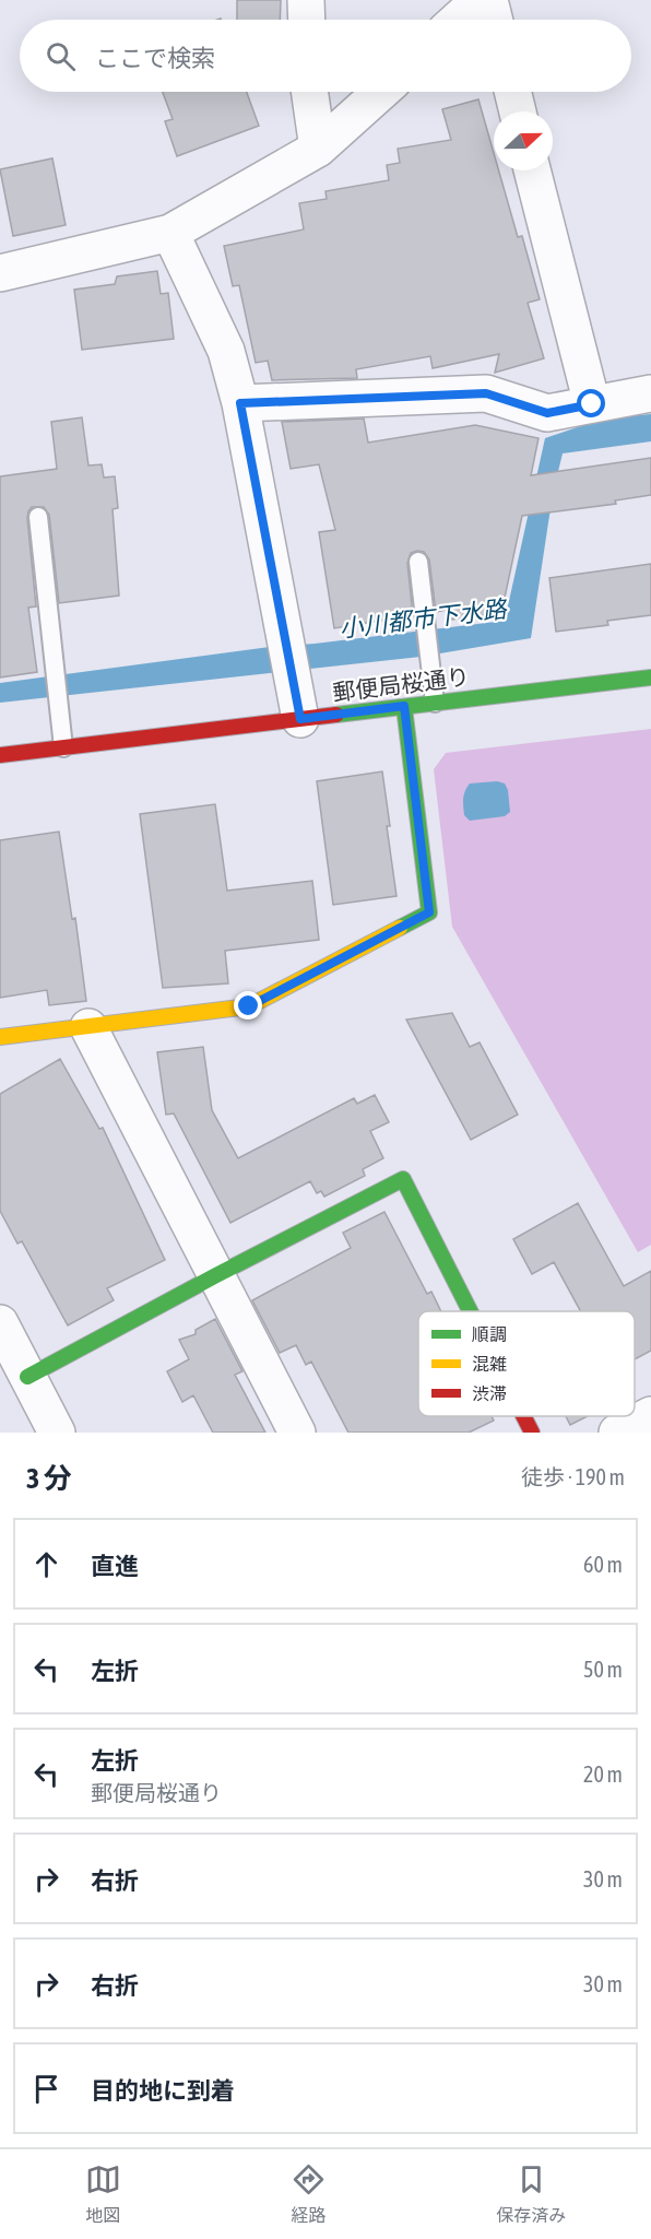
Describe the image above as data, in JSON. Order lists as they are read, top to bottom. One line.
{"streets":{"street":["郵便局桜通り"]},"water":["小川都市下水路"],"legend":["順調","混雑","渋滞"],"north":"right","page":{"search":"ここで検索","heading":["3 分","徒歩 · 190 m"],"list":[["直進","60 m"],["左折","50 m"],["左折","郵便局桜通り","20 m"],["右折","30 m"],["右折","30 m"],"目的地に到着"],"nav":["地図","経路","保存済み"]}}
